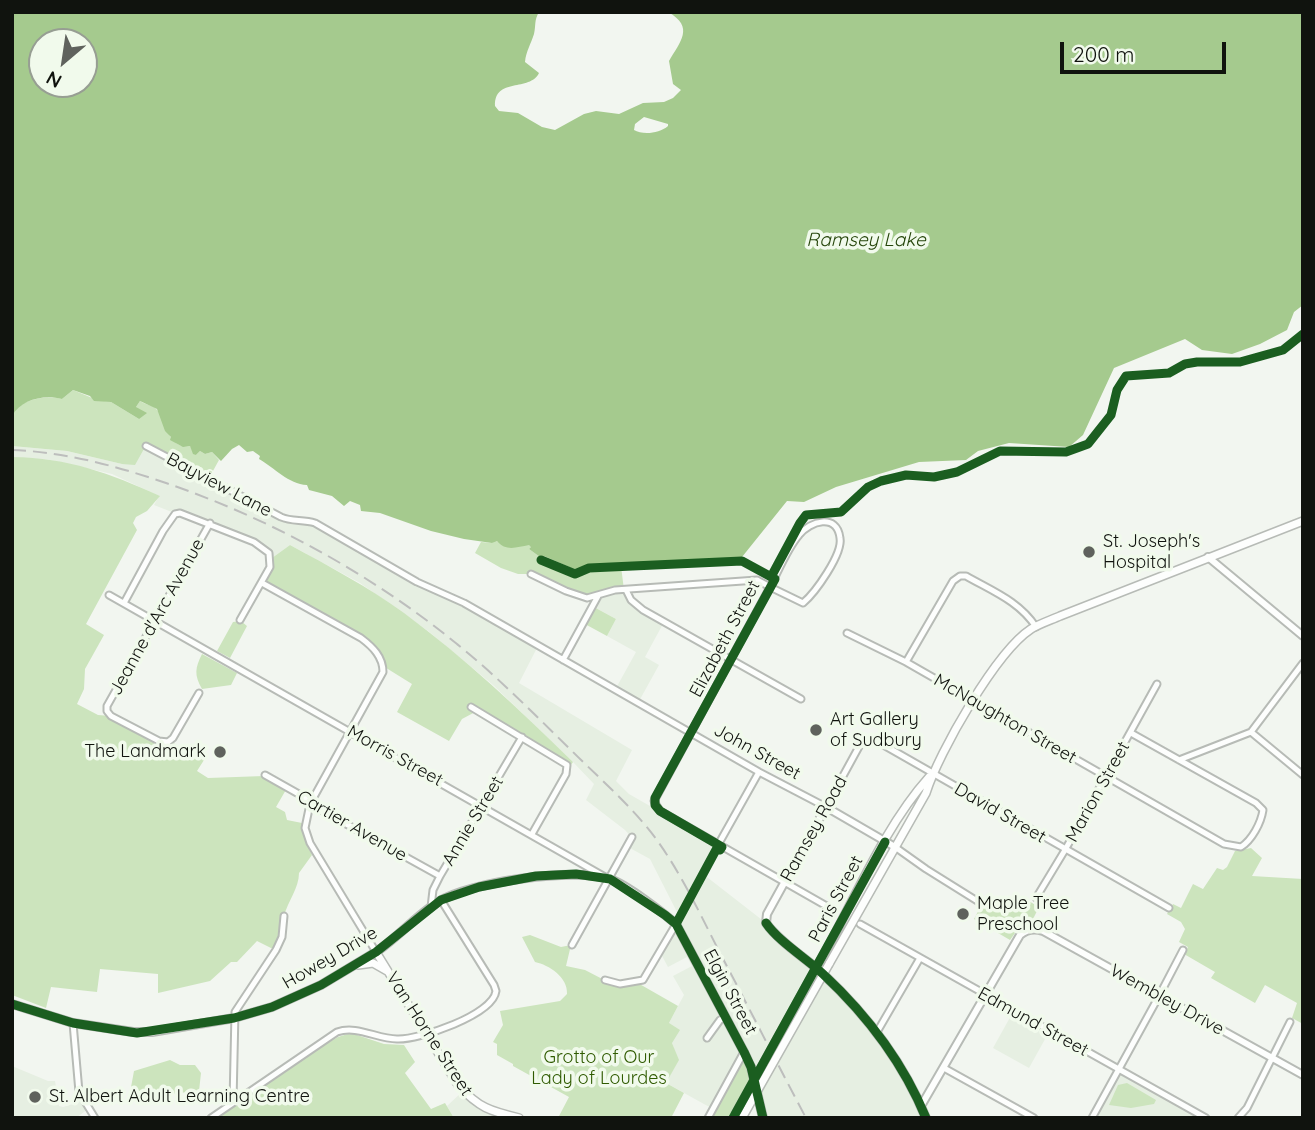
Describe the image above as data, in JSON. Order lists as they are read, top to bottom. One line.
{"streets":{"main road":["Paris Street","Howey Drive","Van Horne Street"],"street":["Bayview Lane","Jeanne d'Arc Avenue","Elizabeth Street","McNaughton Street","John Street","Morris Street","Marion Street","David Street","Annie Street","Cartier Avenue","Ramsey Road","Elgin Street","Wembley Drive","Edmund Street"]},"crossings":[["Bayview Lane","John Street"],["Jeanne d'Arc Avenue","Morris Street"],["Elizabeth Street","John Street"],["McNaughton Street","Marion Street"],["McNaughton Street","Paris Street"],["John Street","Ramsey Road"],["John Street","Paris Street"],["Morris Street","Annie Street"],["Morris Street","Howey Drive"],["Morris Street","Elgin Street"],["Morris Street","Van Horne Street"],["Marion Street","David Street"],["David Street","Ramsey Road"],["David Street","Paris Street"],["Annie Street","Cartier Avenue"],["Annie Street","Howey Drive"],["Cartier Avenue","Van Horne Street"],["Howey Drive","Van Horne Street"],["Wembley Drive","Edmund Street"]],"water":["Ramsey Lake"],"parks":["Grotto of Our Lady of Lourdes"],"places":["St. Joseph's Hospital","Art Gallery of Sudbury","The Landmark","Maple Tree Preschool","St. Albert Adult Learning Centre"],"scale_bar":"200 m","north":"bottom left"}
